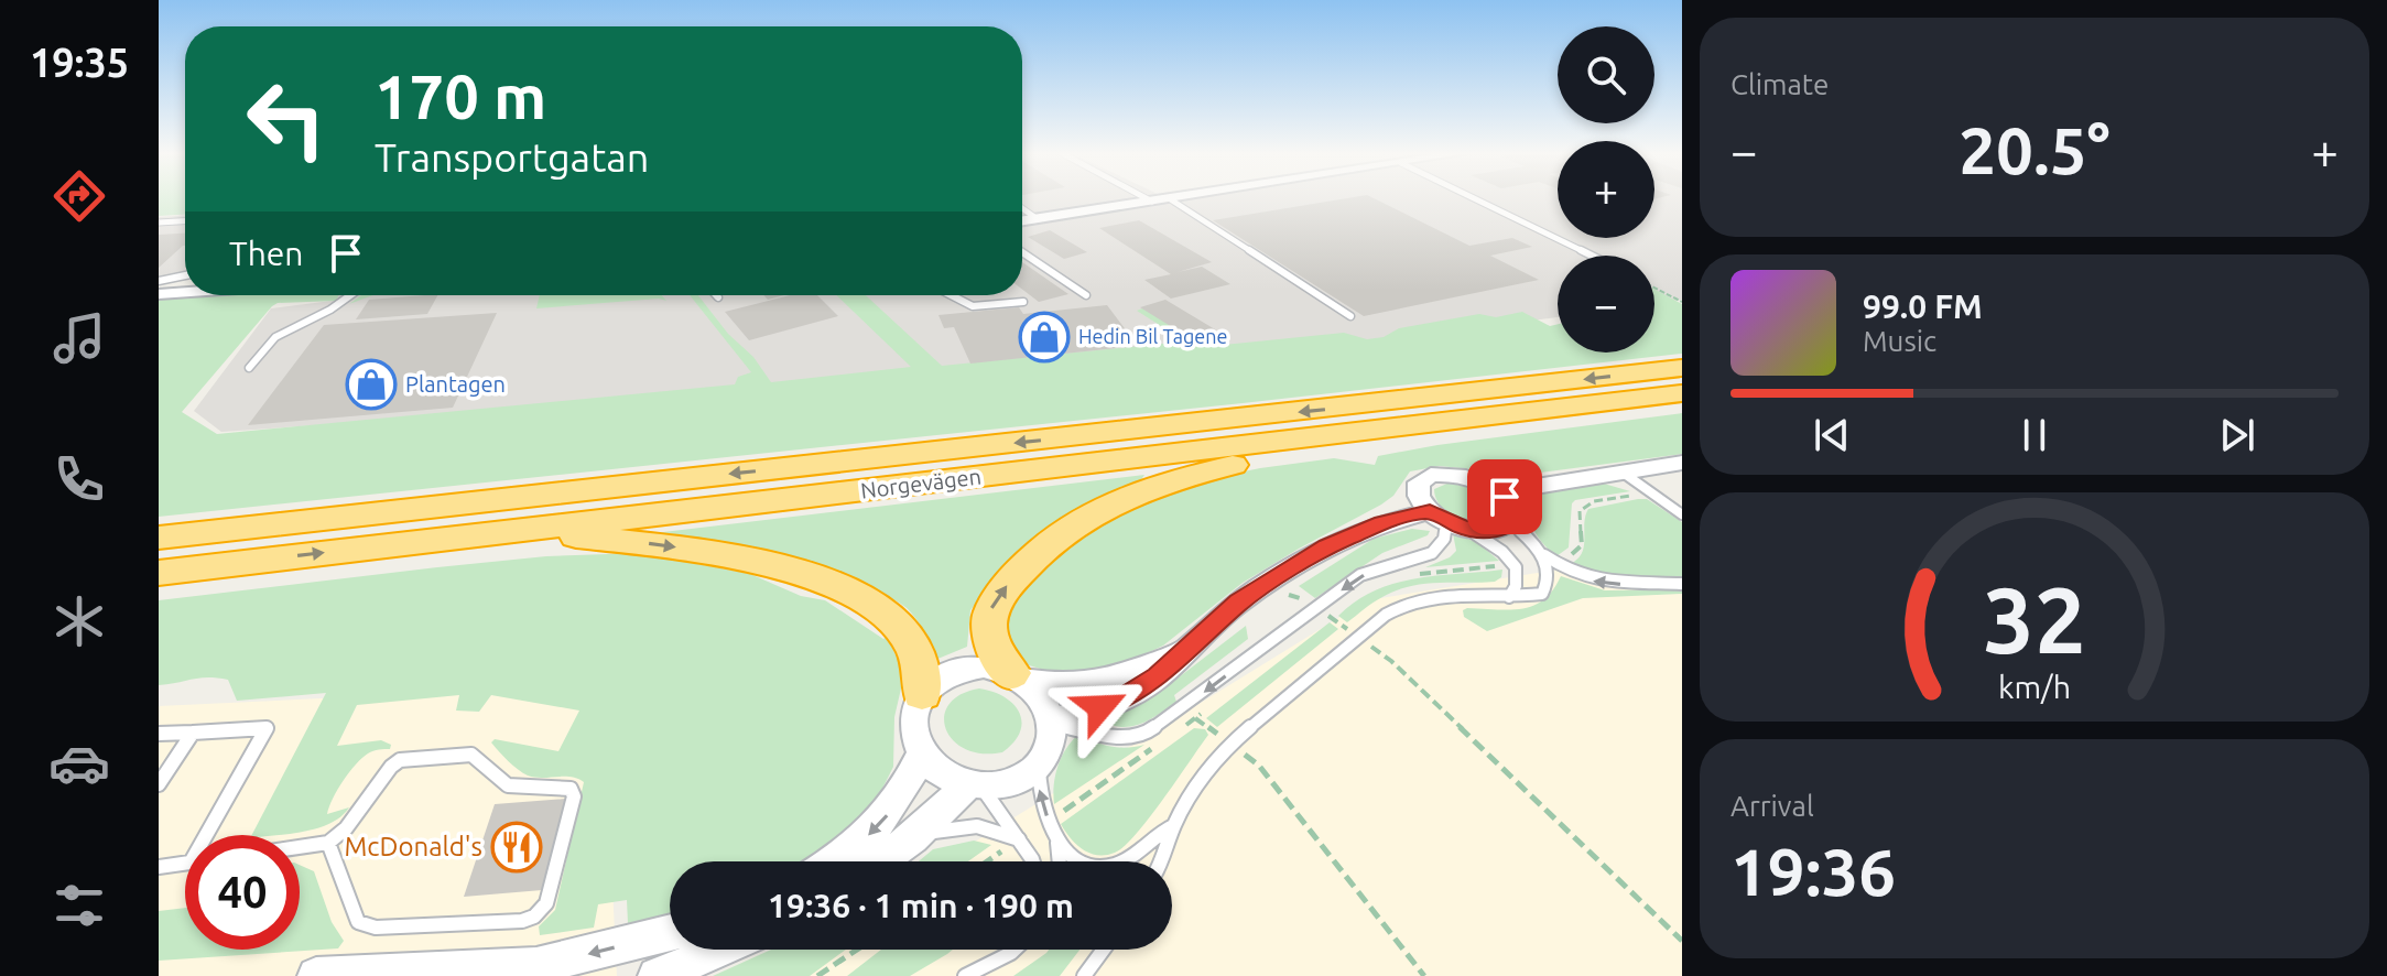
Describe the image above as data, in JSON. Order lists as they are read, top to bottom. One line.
{"streets":{"highway":["Norgevägen"]},"places":{"shop":["Hedin Bil Tagene","Plantagen"],"restaurant":["McDonald's"]},"page":{"tabs":"19:35","tile":["Climate",["Arrival","19:36"]],"map_buttons":["+","−"],"turn":["170 m","Transportgatan"],"heat":["−","20.5°","+"],"then":"Then","song":["99.0 FM","Music"],"limit":"40","trip":"19:36 · 1 min · 190 m","gauge":["32","km/h"]}}
